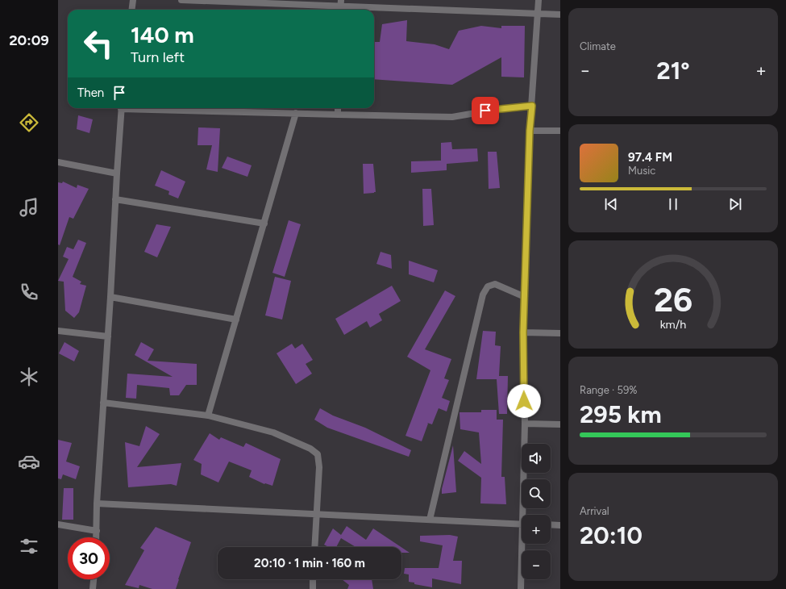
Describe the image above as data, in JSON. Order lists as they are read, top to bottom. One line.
{"page":{"tabs":"20:09","tile":["Climate",["Range · 59%","295 km"],["Arrival","20:10"]],"turn":["140 m","Turn left"],"heat":["−","21°","+"],"then":"Then","song":["97.4 FM","Music"],"map_buttons":["+","−"],"limit":"30","trip":"20:10 · 1 min · 160 m","gauge":["26","km/h"]}}
